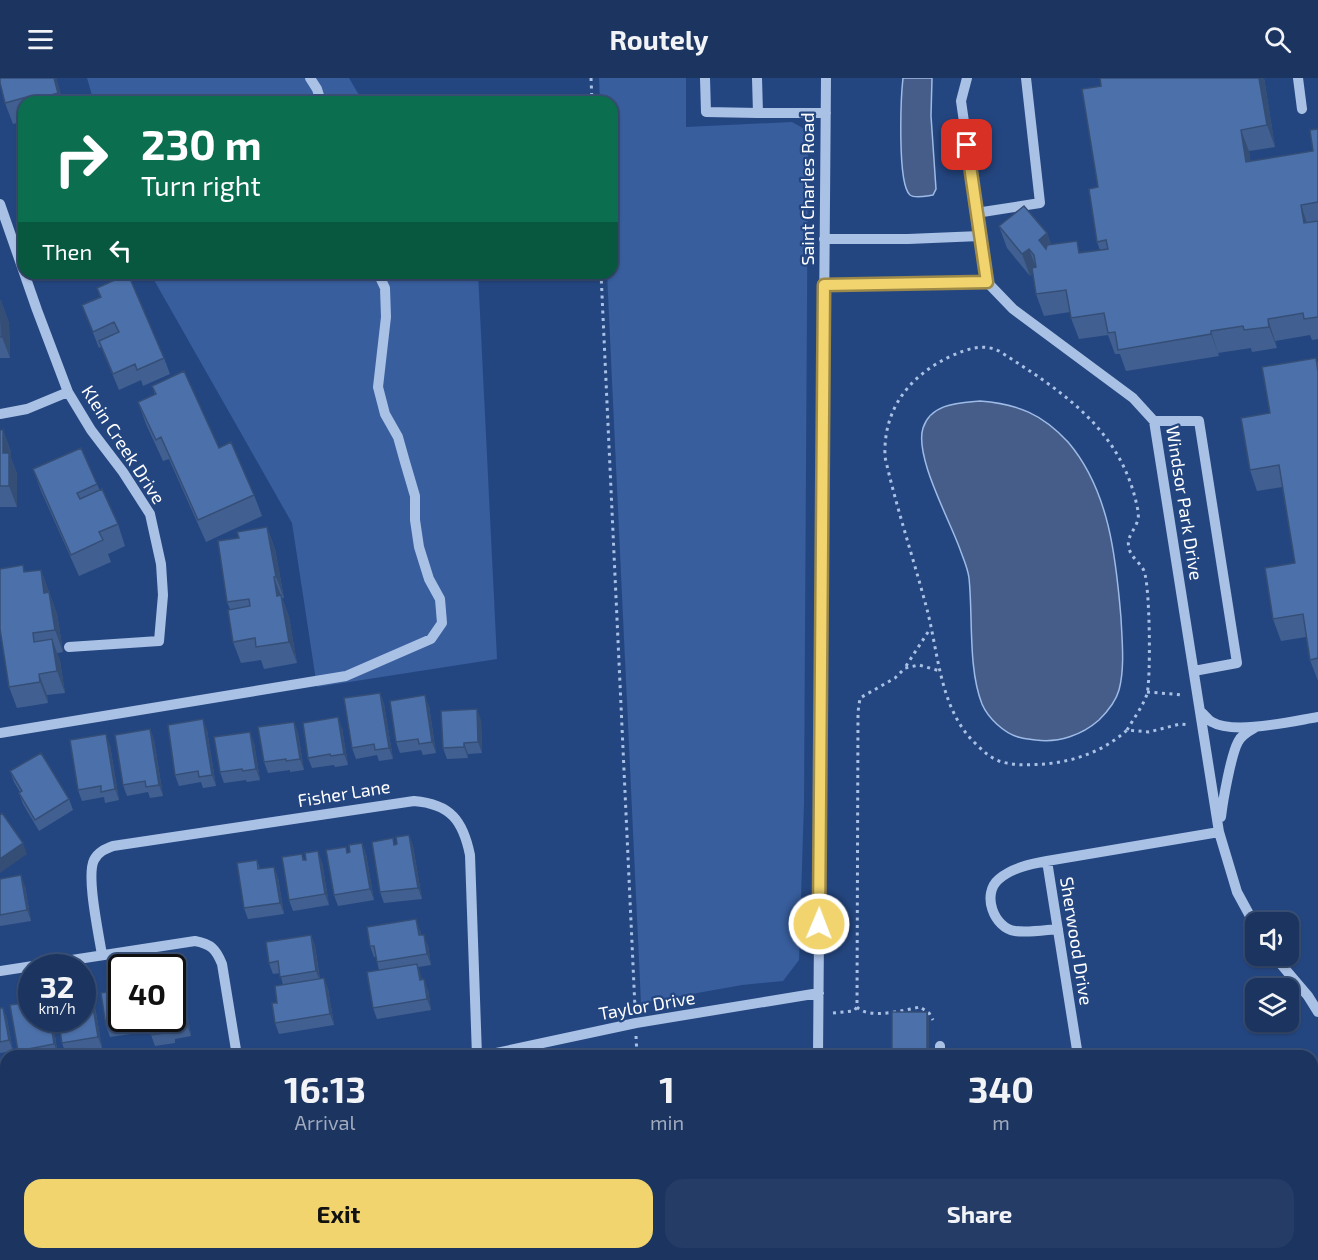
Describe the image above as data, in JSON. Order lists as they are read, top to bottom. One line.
{"streets":{"street":["Saint Charles Road","Klein Creek Drive","Windsor Park Drive","Fisher Lane","Sherwood Drive","Taylor Drive"]},"crossings":[["Saint Charles Road","Taylor Drive"],["Windsor Park Drive","Sherwood Drive"]],"page":{"header":"Routely","turn":["230 m","Turn right"],"then":"Then","speed":"32 km/h","limit":"40","eta":["16:13","Arrival","1","min","340","m"],"buttons":["Exit","Share"]}}
